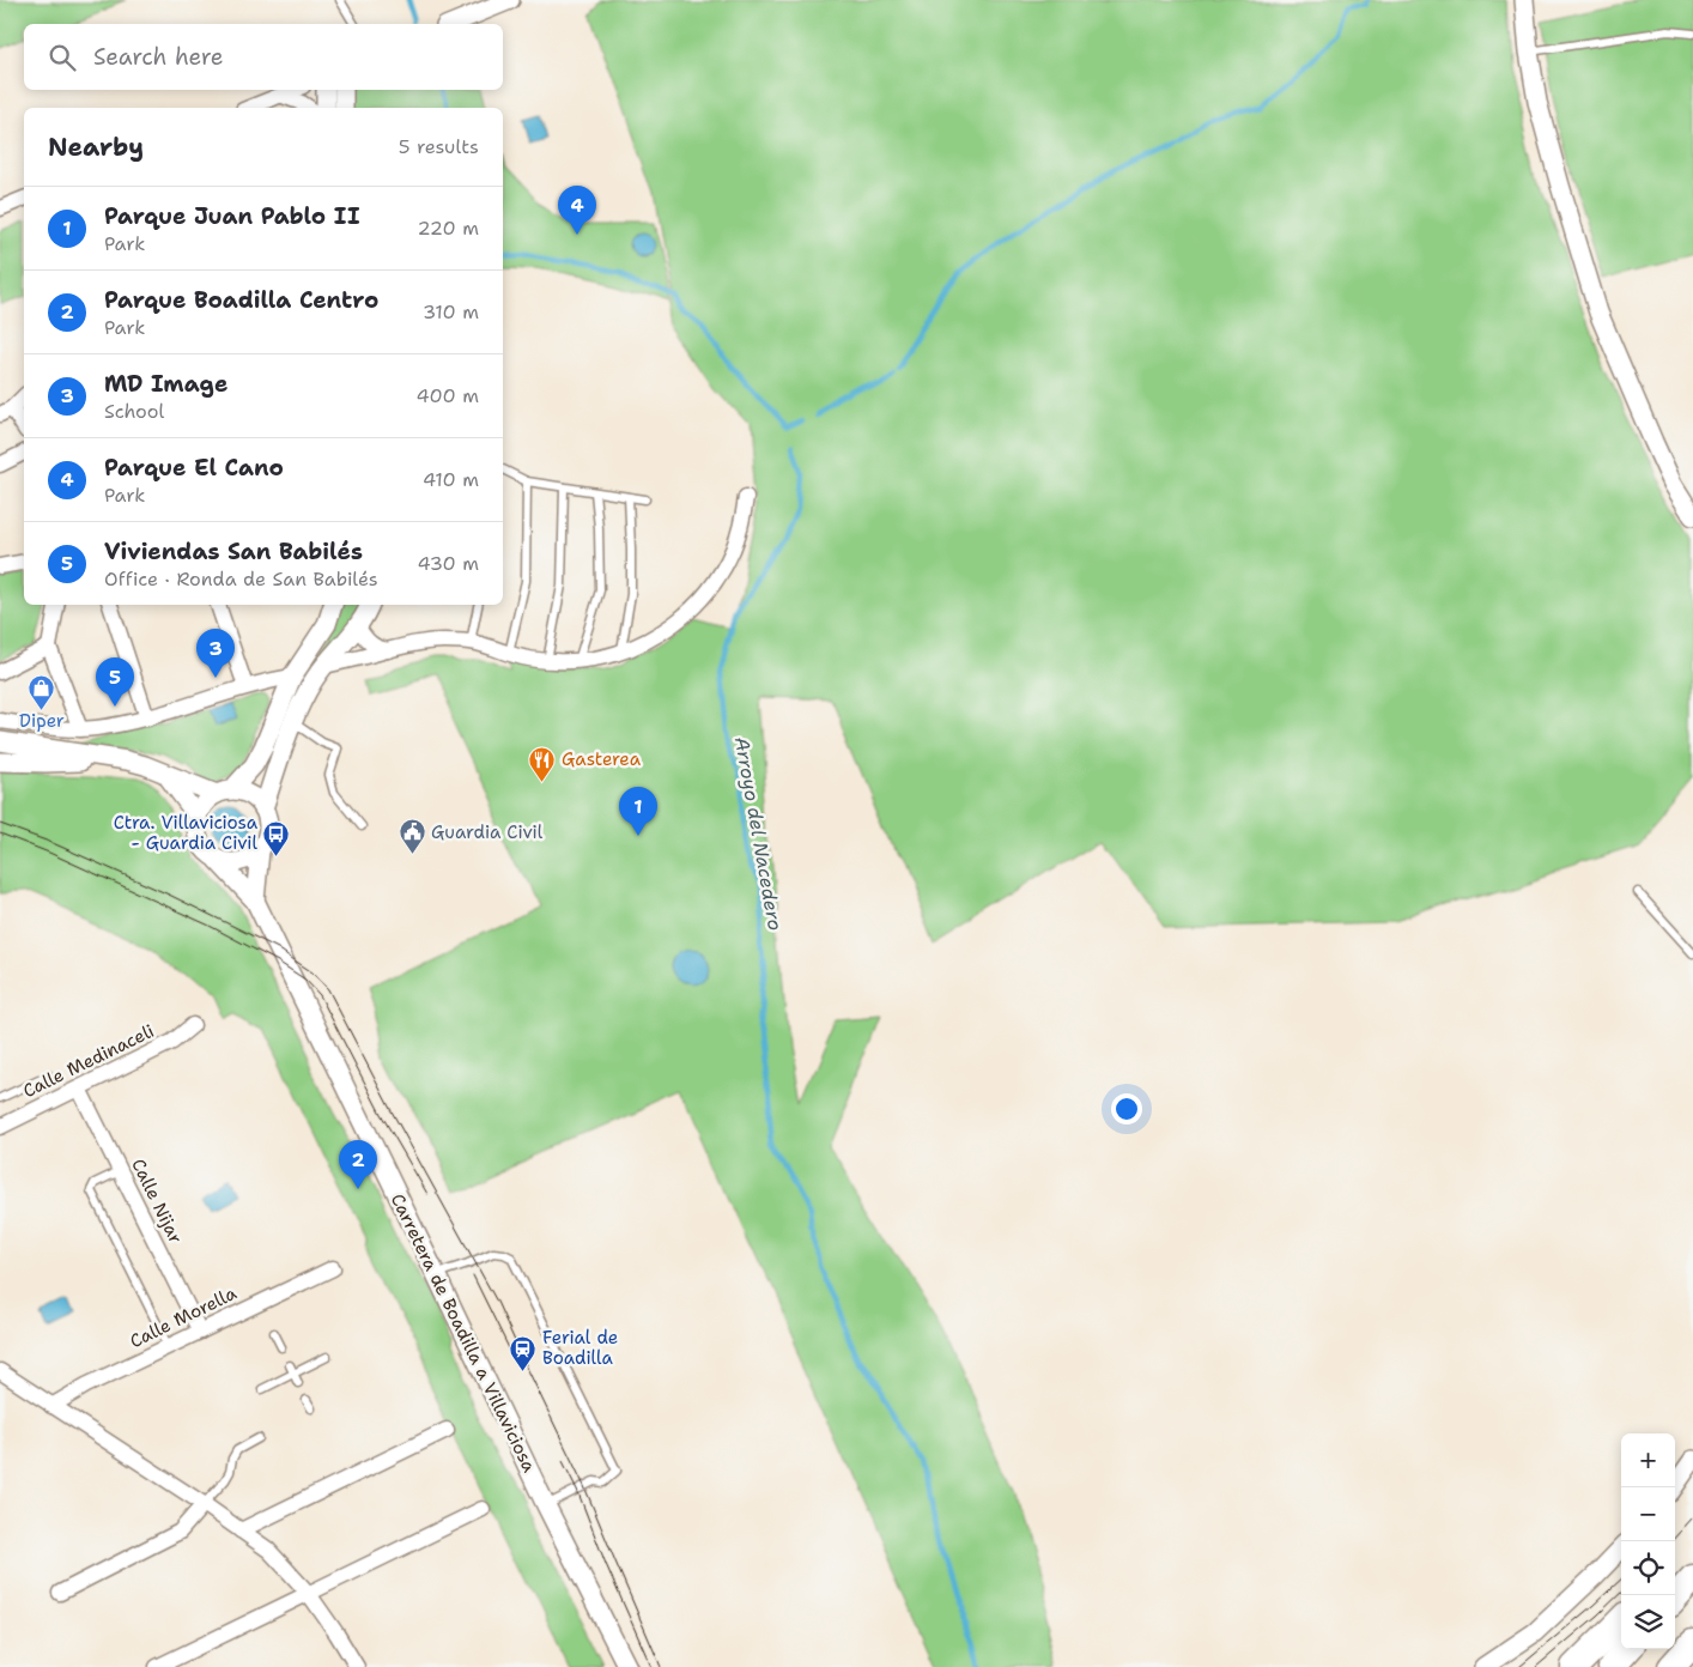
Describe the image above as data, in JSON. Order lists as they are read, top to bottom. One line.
{"streets":{"street":["Calle Medinaceli","Calle Nijar","Calle Morella","Carretera de Boadilla a Villaviciosa"]},"crossings":[["Calle Medinaceli","Calle Nijar"],["Calle Nijar","Calle Morella"]],"water":["Arroyo del Nacedero"],"places":{"shop":["Diper"],"restaurant":["Gasterea"],"public building":["Guardia Civil"],"bus stop":["Ctra. Villaviciosa - Guardia Civil"],"station":["Ferial de Boadilla"]},"page":{"search":"Search here","heading":["Nearby","5 results"],"pins":["4","3","5","1","2"],"list":[{"mark":"1","name":"Parque Juan Pablo II","note":"Park","value":"220 m"},{"mark":"2","name":"Parque Boadilla Centro","note":"Park","value":"310 m"},{"mark":"3","name":"MD Image","note":"School","value":"400 m"},{"mark":"4","name":"Parque El Cano","note":"Park","value":"410 m"},{"mark":"5","name":"Viviendas San Babilés","note":"Office · Ronda de San Babilés","value":"430 m"}],"map_buttons":["+","−"]}}
